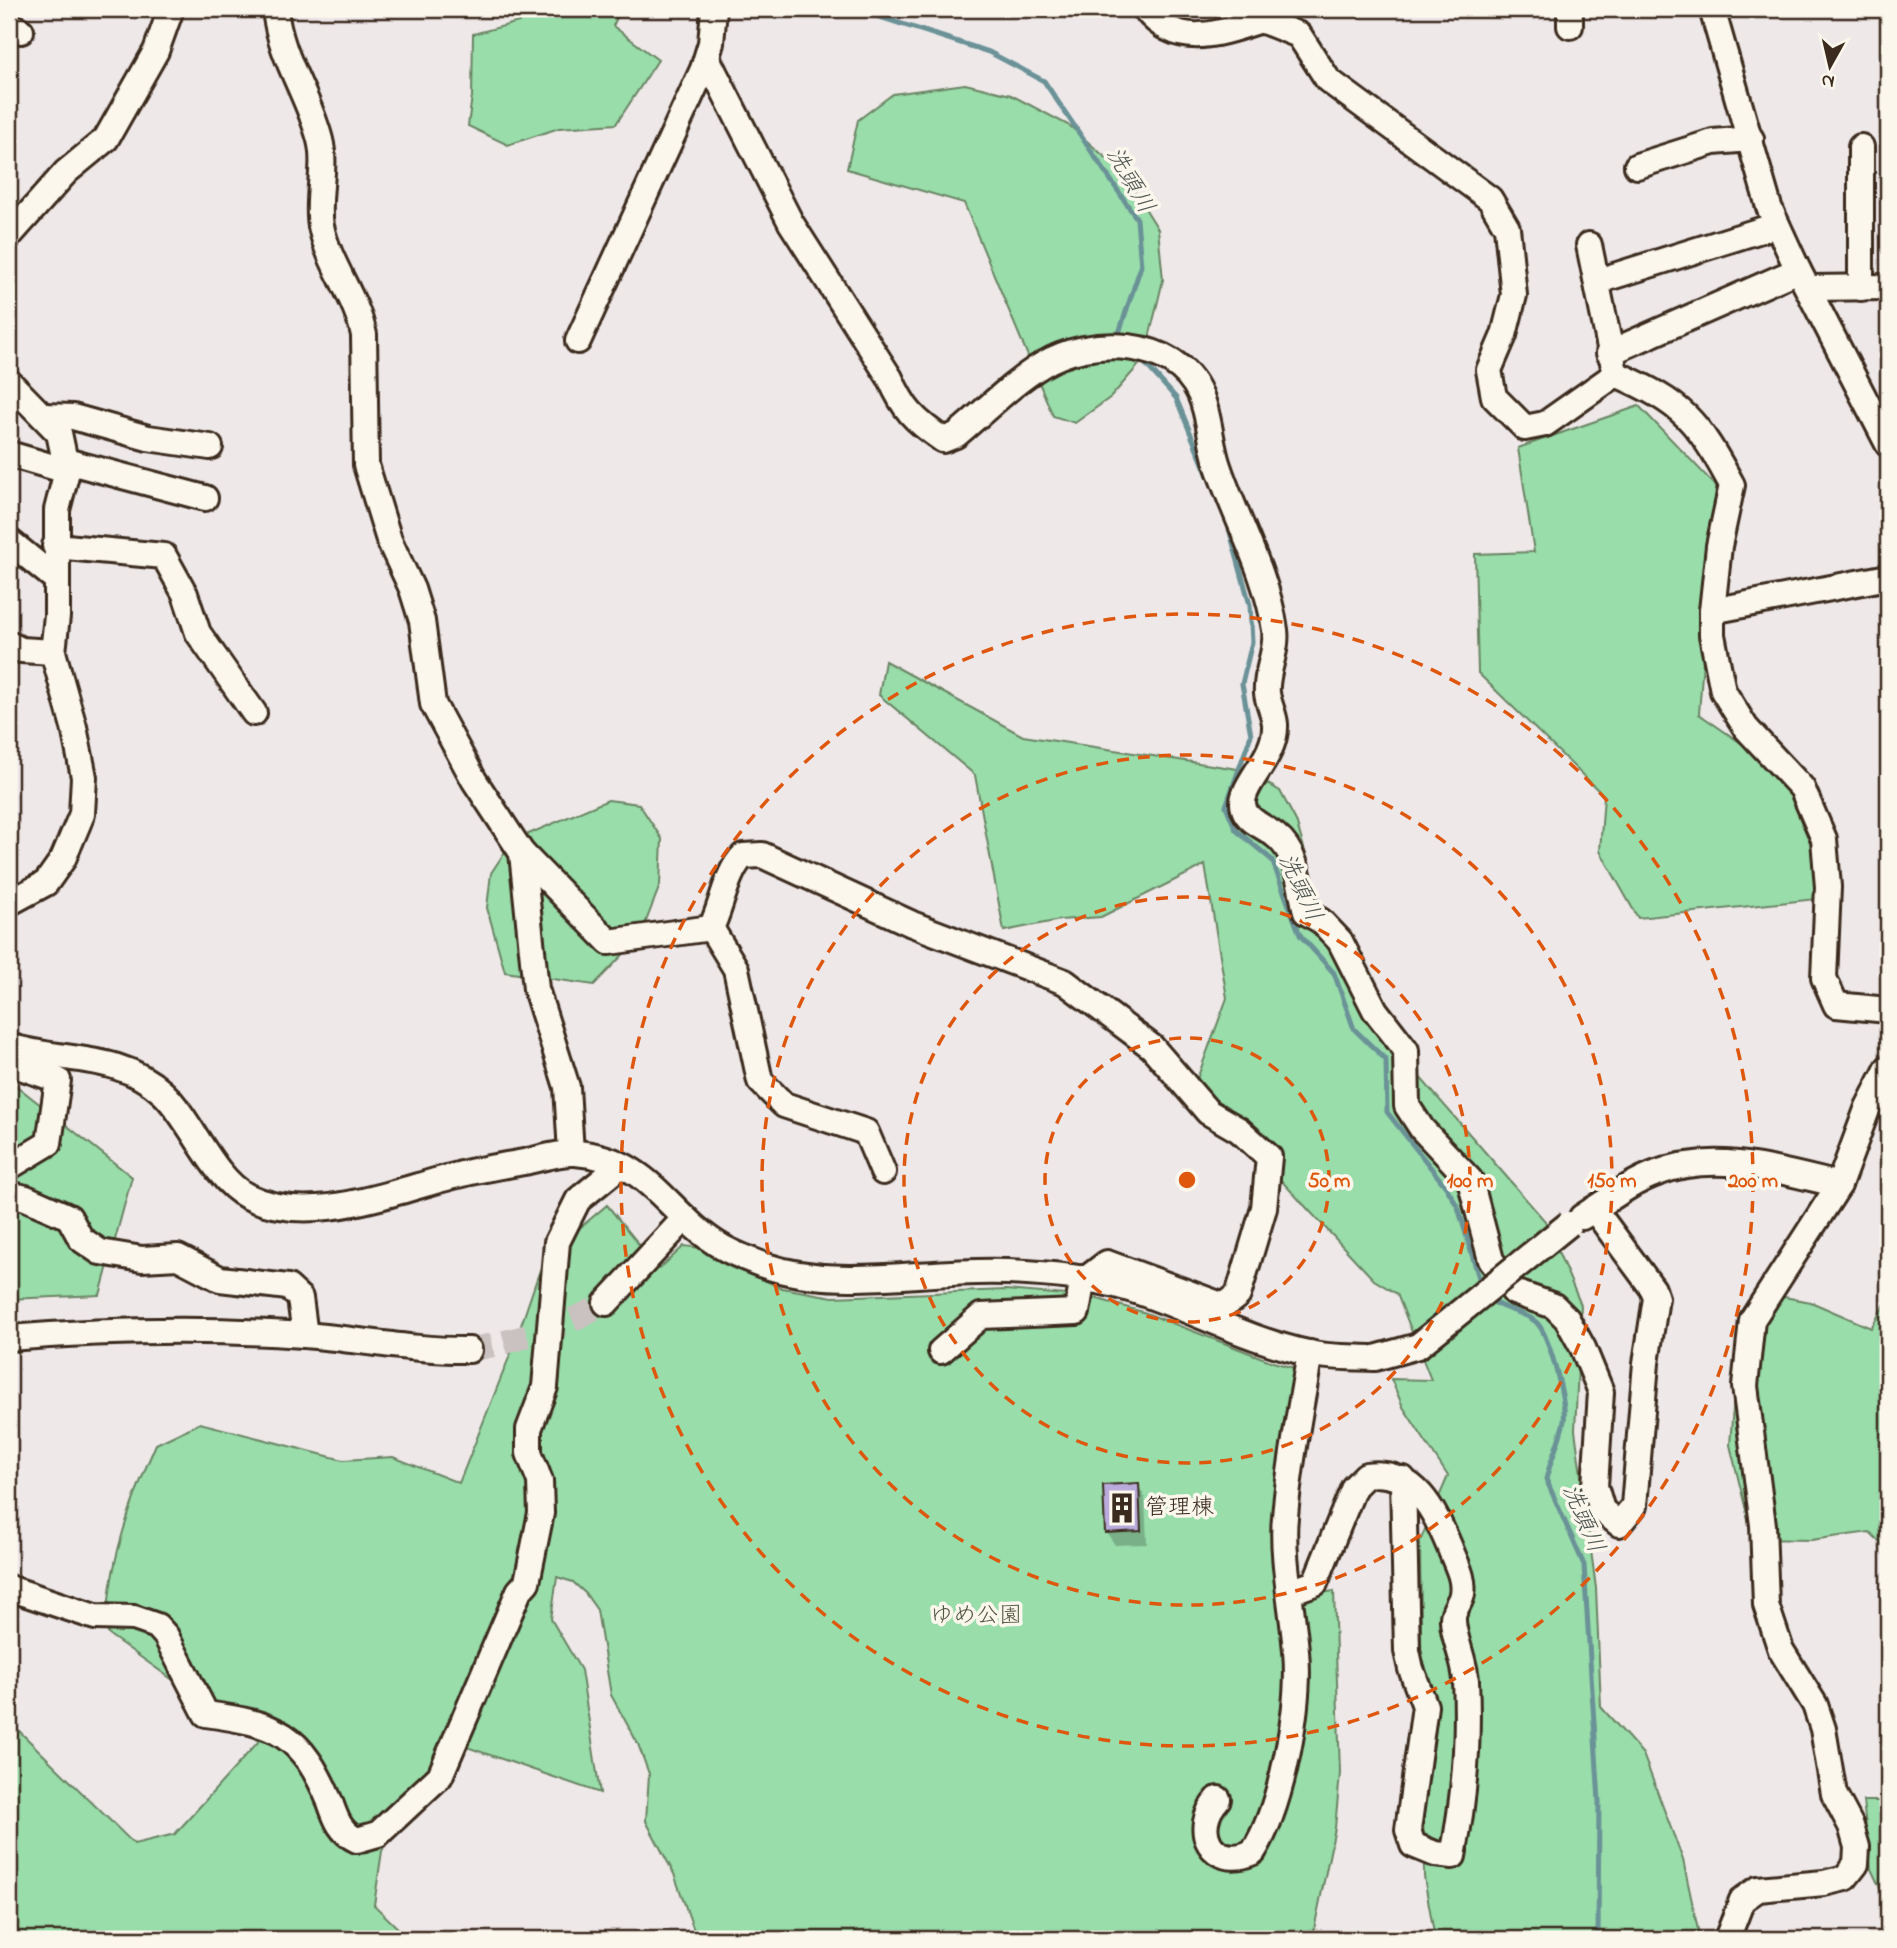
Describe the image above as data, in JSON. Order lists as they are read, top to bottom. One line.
{"water":["洗頭川"],"parks":["ゆめ公園"],"places":{"building":["管理棟"]},"north":"bottom","rings":["50 m","100 m","150 m","200 m"]}
